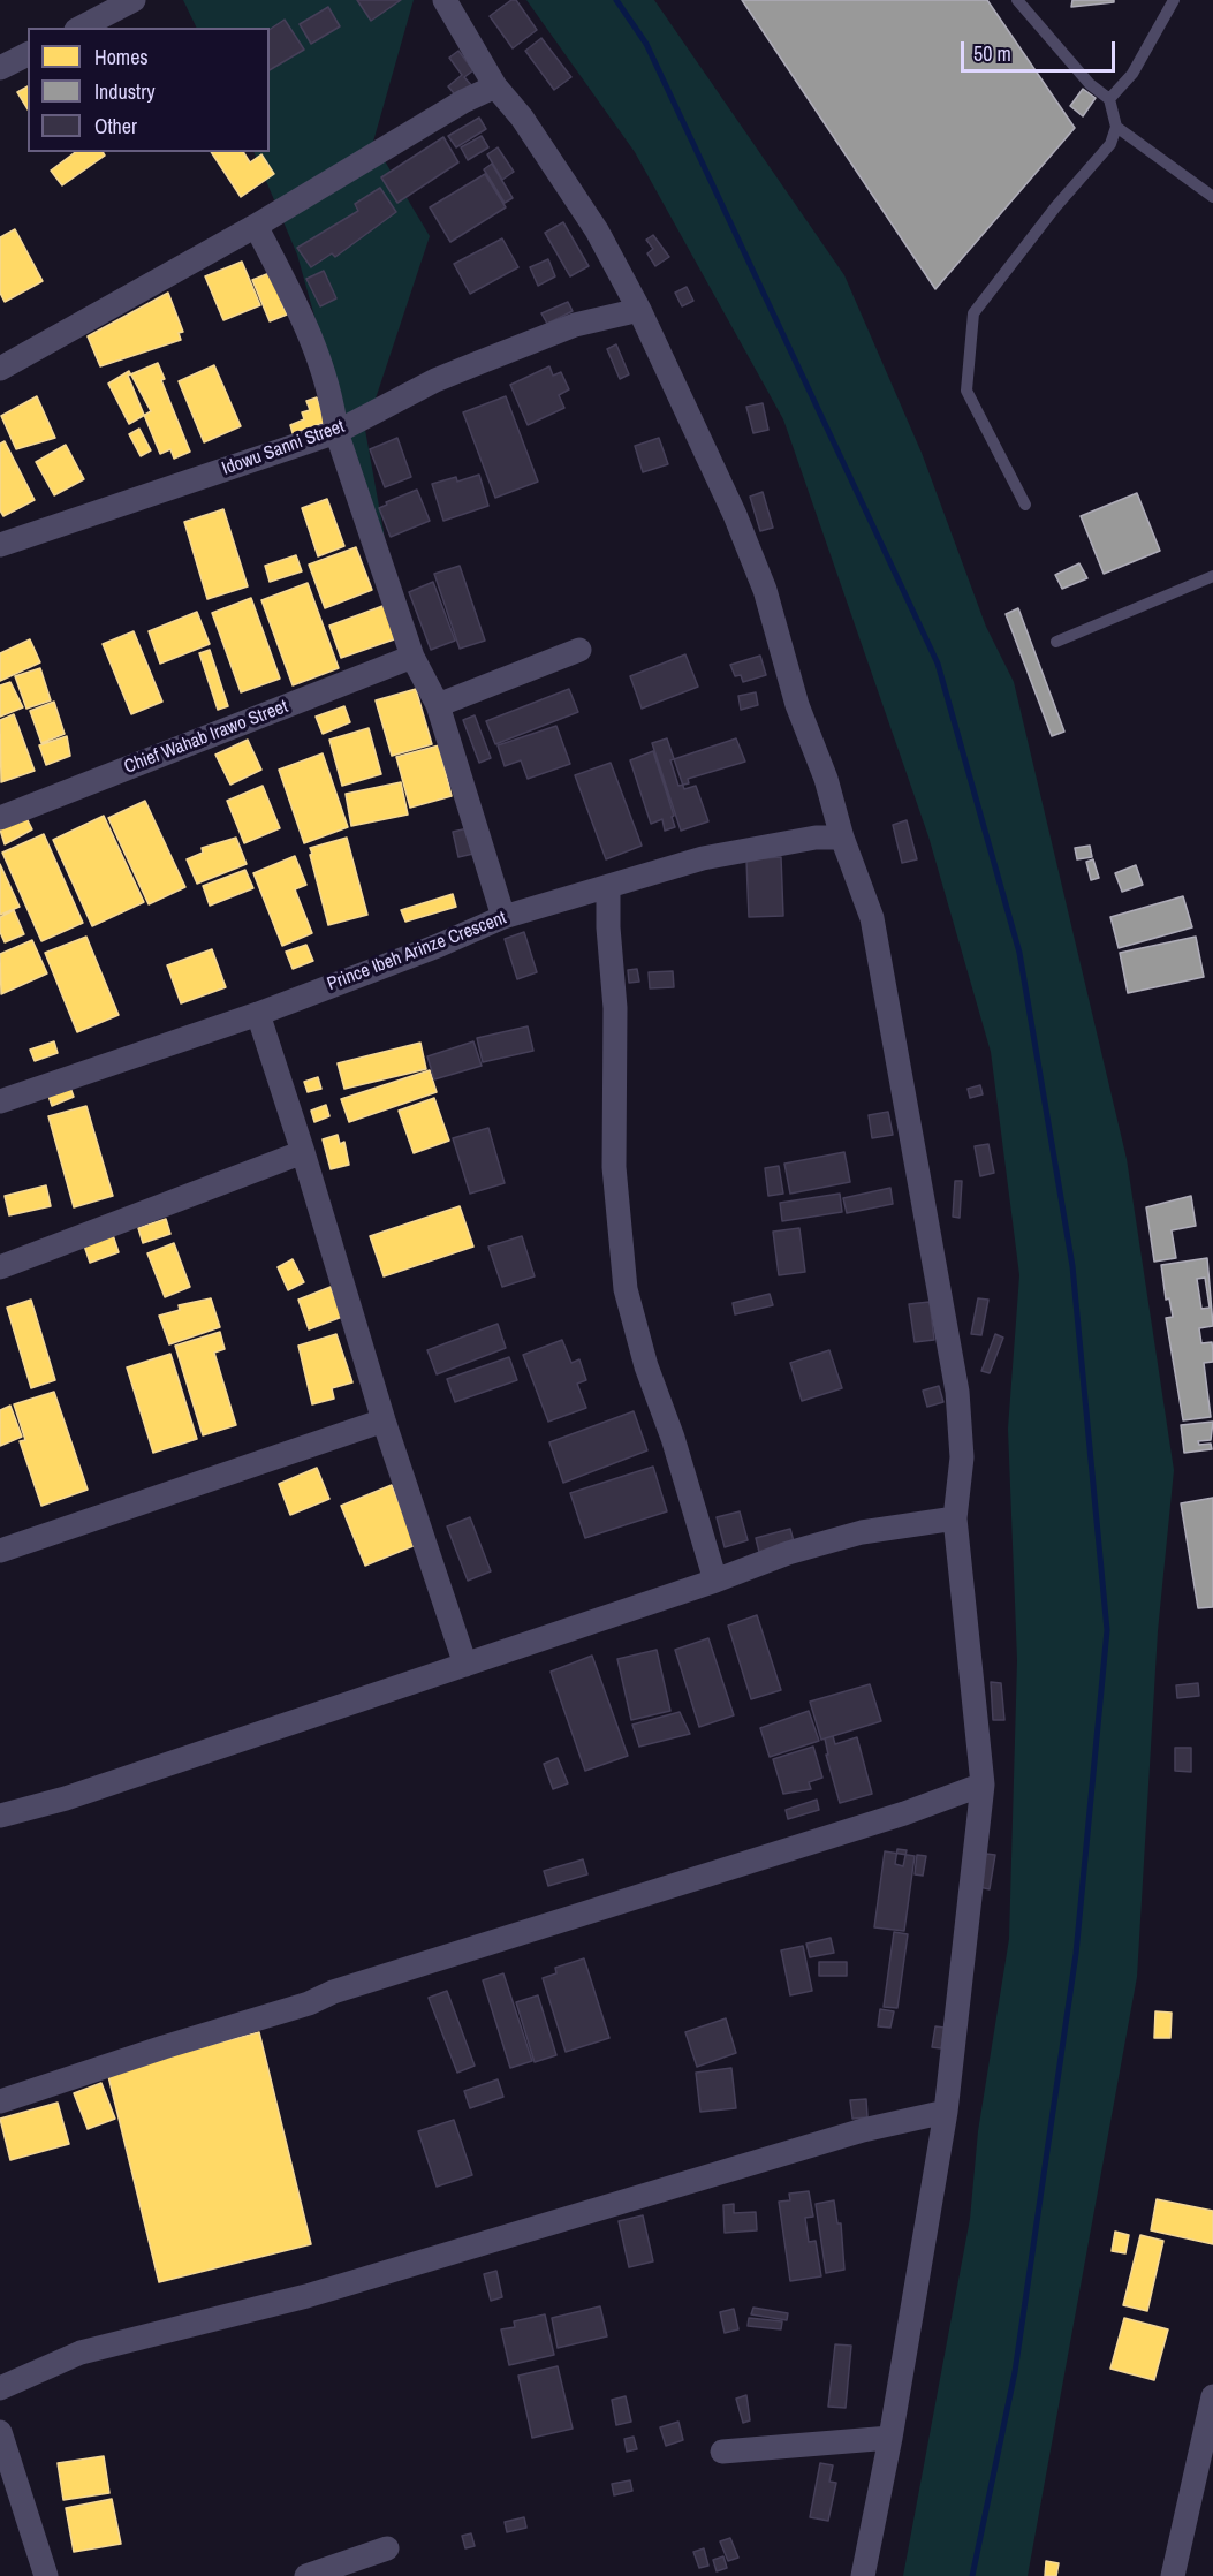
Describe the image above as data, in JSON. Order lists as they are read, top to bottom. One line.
{"streets":{"street":["Idowu Sanni Street","Chief Wahab Irawo Street","Prince Ibeh Arinze Crescent"]},"legend":["Homes","Industry","Other"],"scale_bar":"50 m"}
